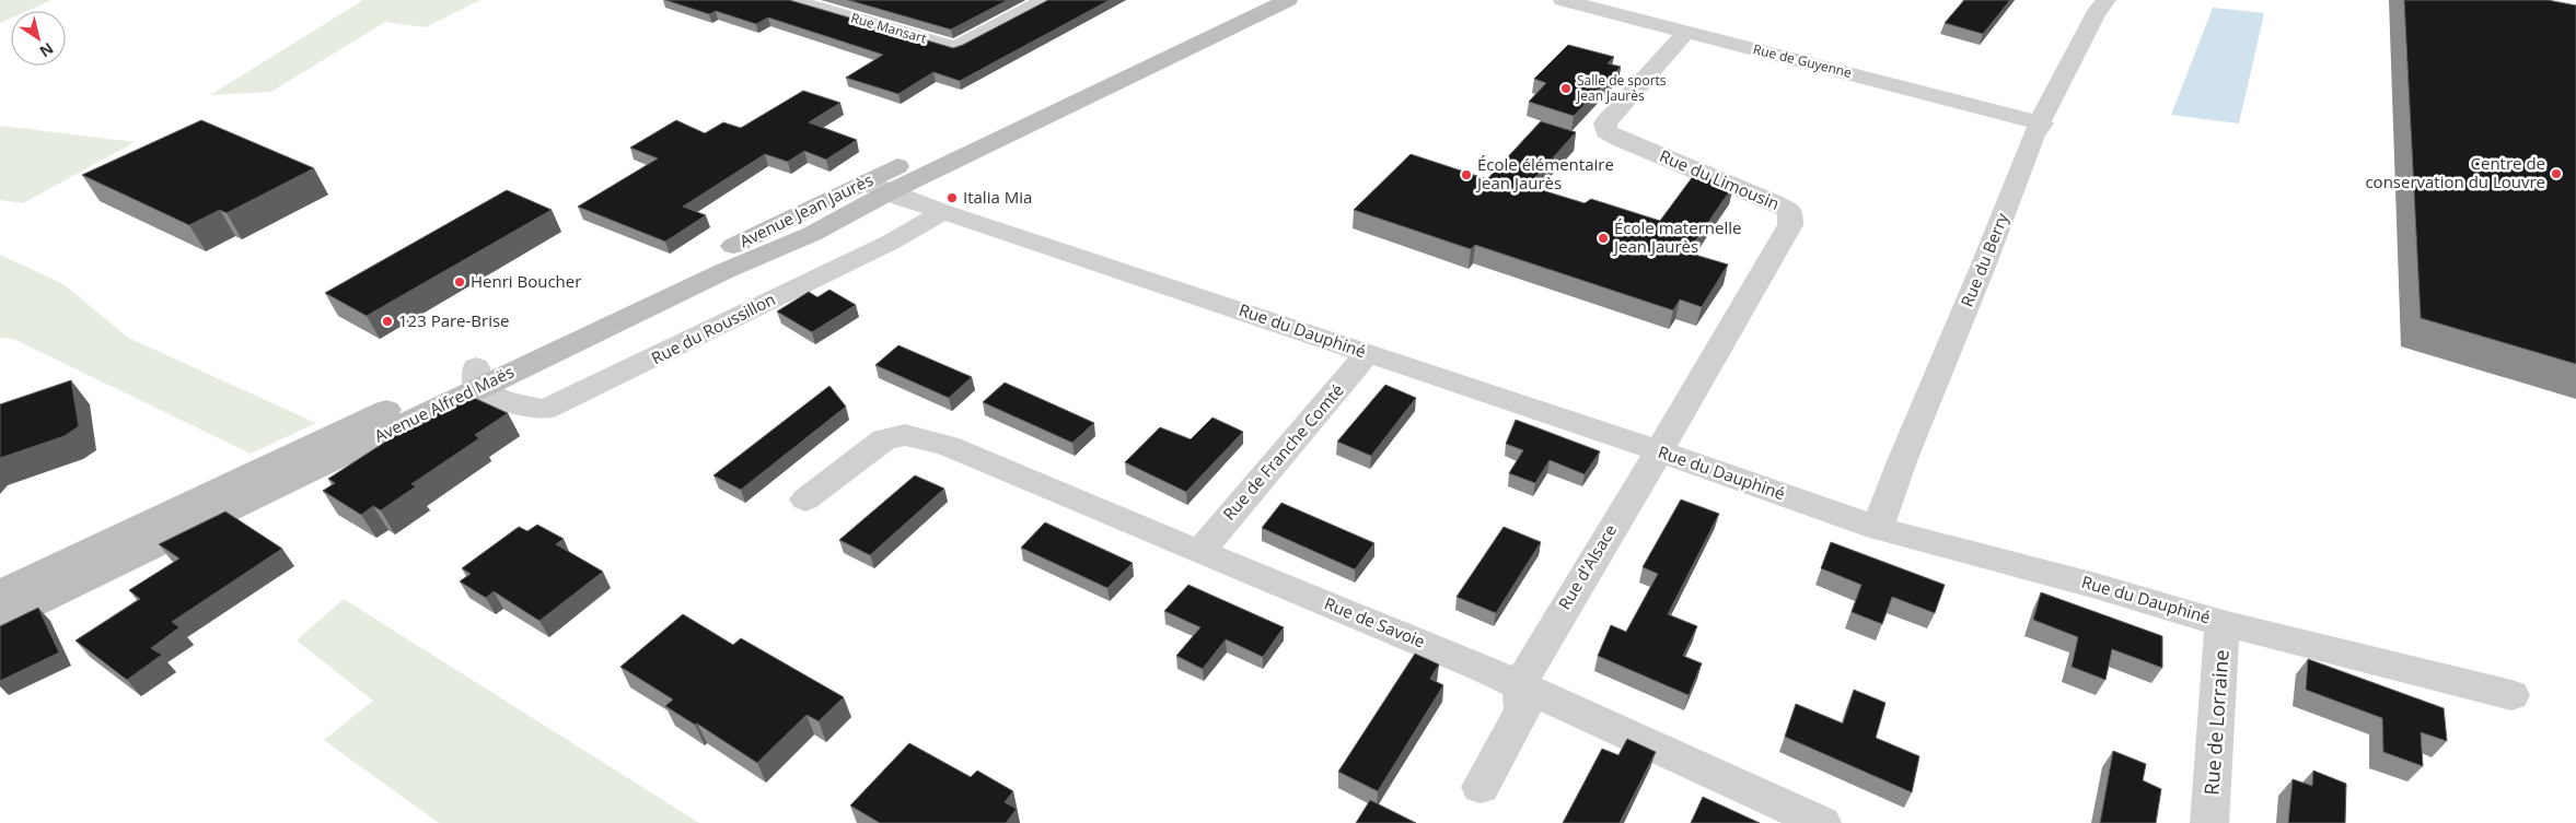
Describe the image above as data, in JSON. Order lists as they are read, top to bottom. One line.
{"streets":{"main road":["Avenue Jean Jaurès","Avenue Alfred Maës"],"street":["Rue Mansart","Rue de Guyenne","Rue du Limousin","Rue du Berry","Rue du Roussillon","Rue du Dauphiné","Rue de Franche Comté","Rue d'Alsace","Rue de Savoie","Rue de Lorraine"]},"crossings":[["Rue de Guyenne","Rue du Limousin"],["Rue de Guyenne","Rue du Berry"],["Rue du Limousin","Rue du Dauphiné"],["Rue du Limousin","Rue d'Alsace"],["Avenue Jean Jaurès","Rue du Roussillon"],["Avenue Jean Jaurès","Rue du Dauphiné"],["Avenue Jean Jaurès","Avenue Alfred Maës"],["Rue du Berry","Rue du Dauphiné"],["Rue du Roussillon","Rue du Dauphiné"],["Rue du Roussillon","Avenue Alfred Maës"],["Rue du Dauphiné","Rue de Franche Comté"],["Rue du Dauphiné","Rue d'Alsace"],["Rue du Dauphiné","Rue de Lorraine"],["Rue de Franche Comté","Rue de Savoie"],["Rue d'Alsace","Rue de Savoie"]],"places":["Salle de sports Jean Jaurès","Centre de conservation du Louvre","École élémentaire Jean Jaurès","Italia Mia","École maternelle Jean Jaurès","Henri Boucher","123 Pare-Brise"],"north":"bottom right"}
